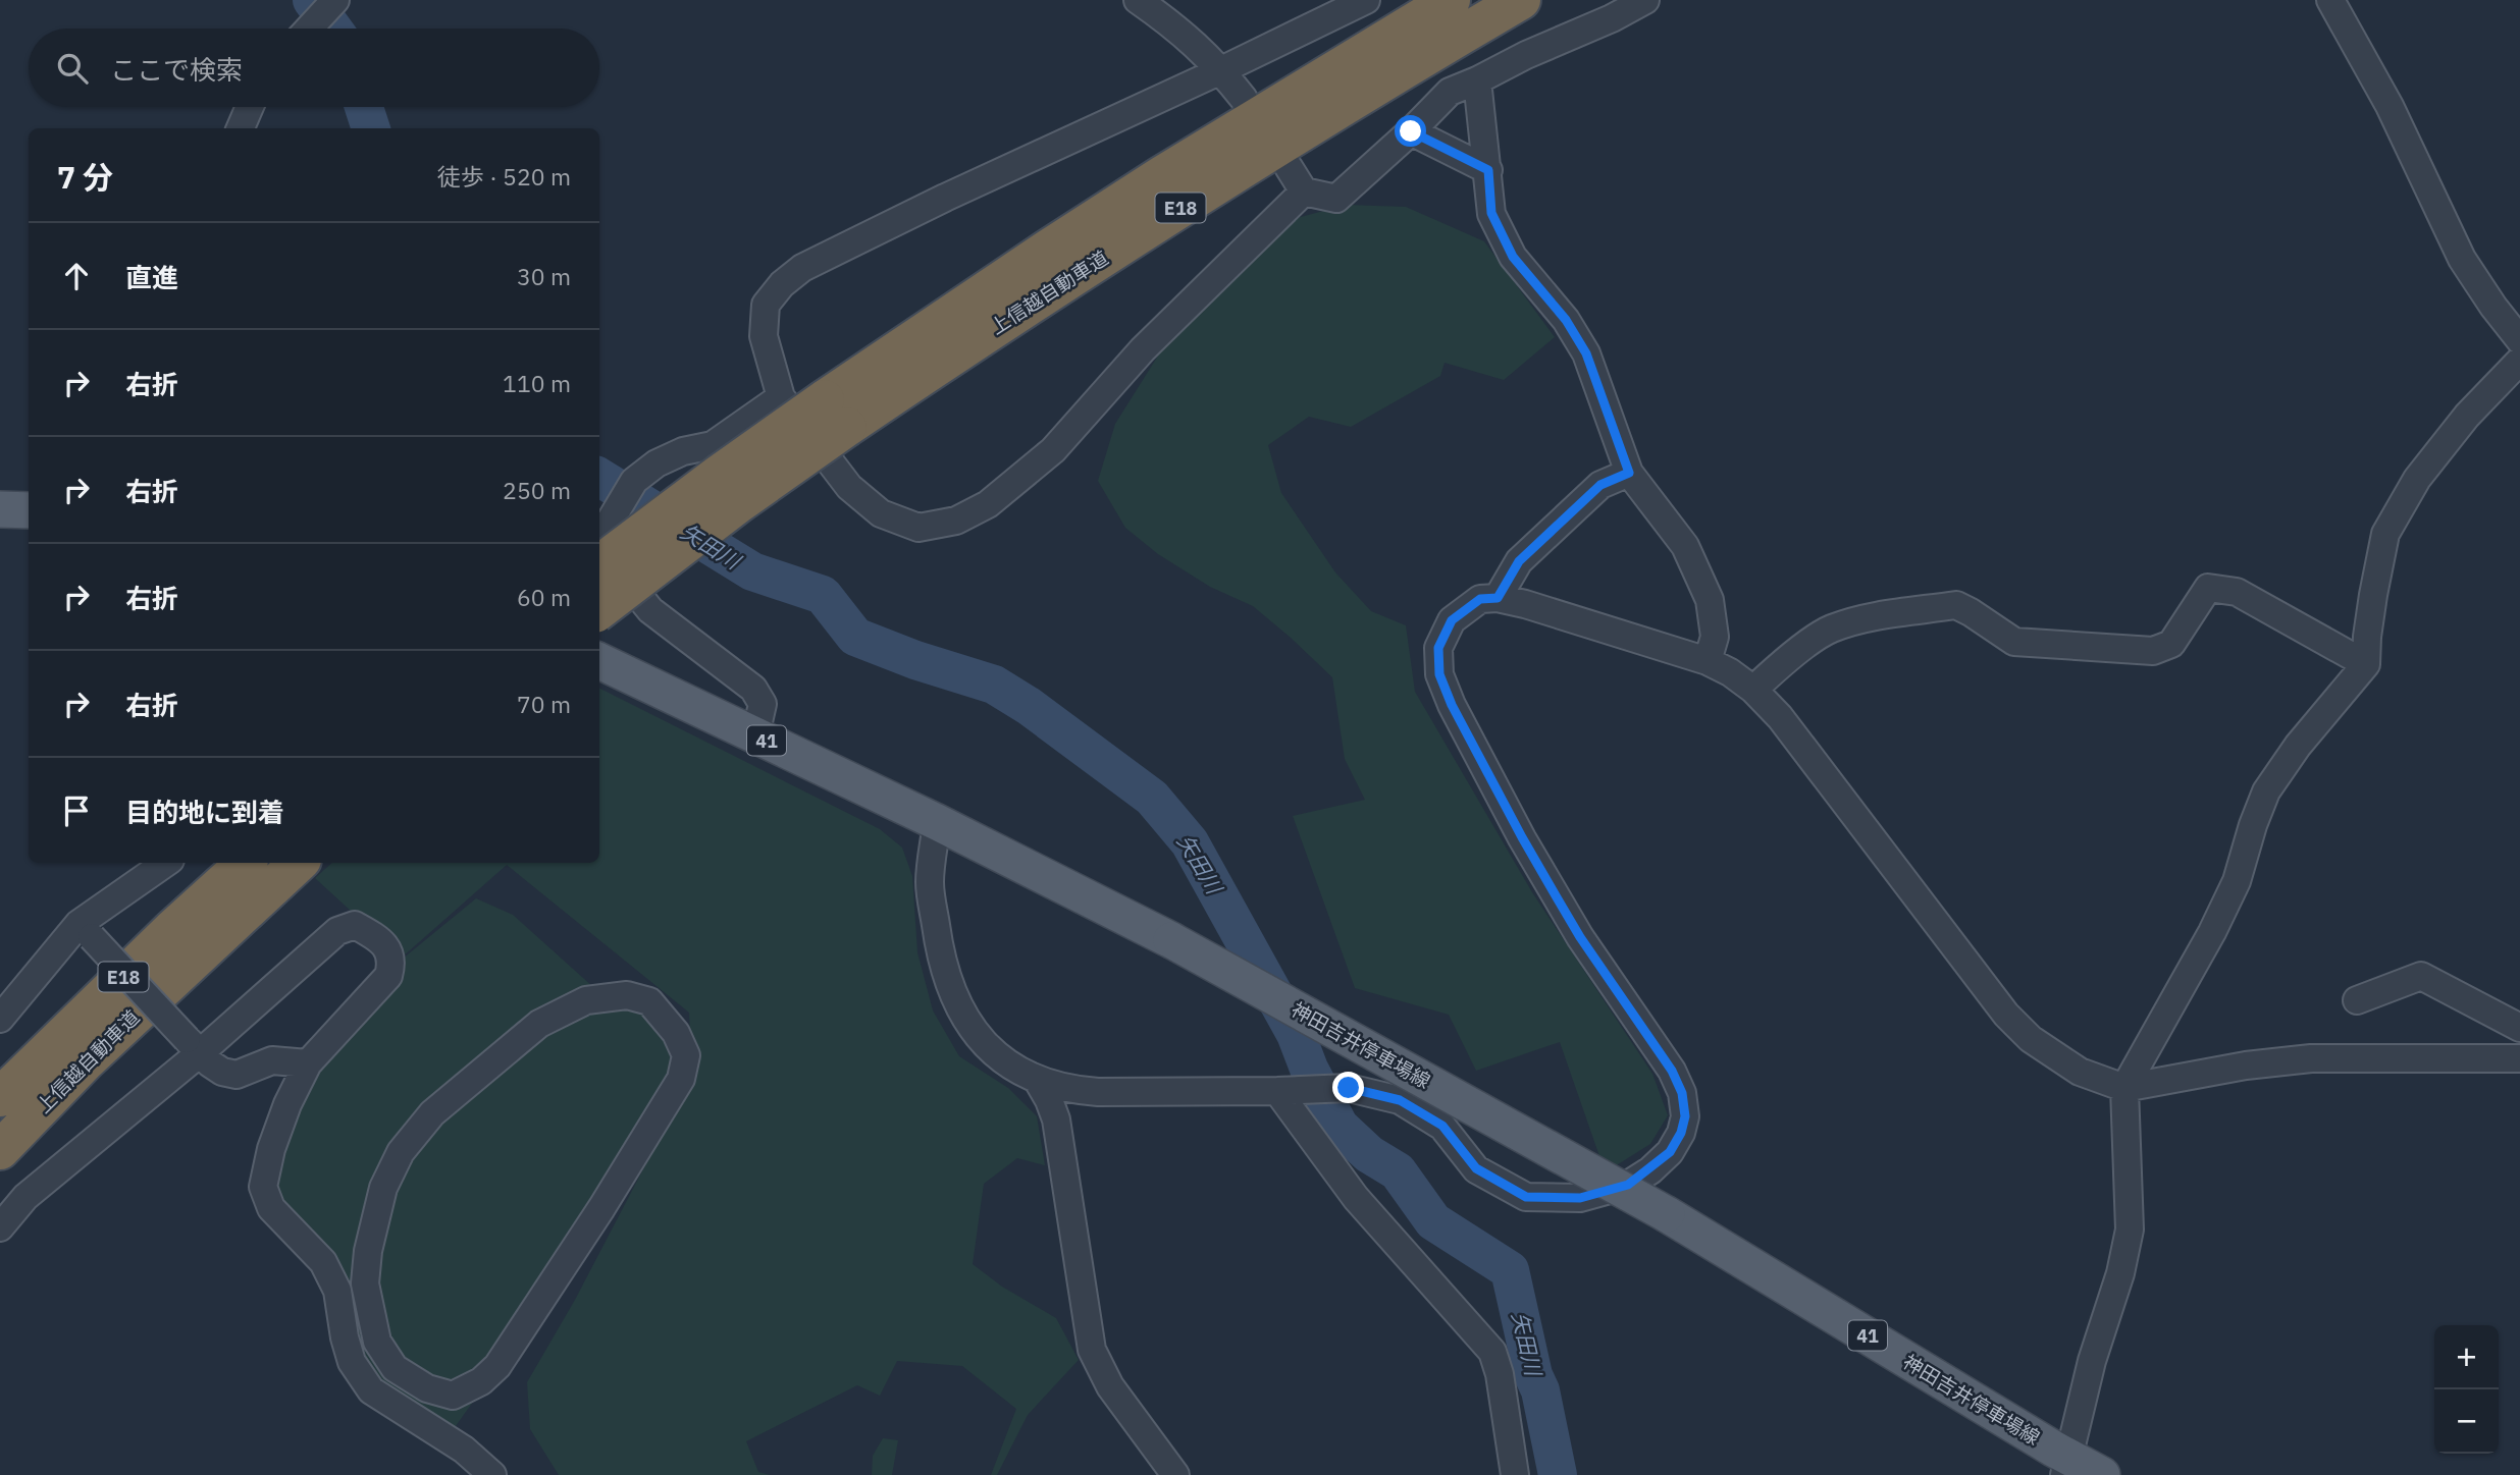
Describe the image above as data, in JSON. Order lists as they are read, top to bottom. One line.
{"streets":{"highway":["E18","上信越自動車道"],"main road":["41","神田吉井停車場線"]},"water":["矢田川"],"page":{"search":"ここで検索","heading":["7 分","徒歩 · 520 m"],"list":[["直進","30 m"],["右折","110 m"],["右折","250 m"],["右折","60 m"],["右折","70 m"],"目的地に到着"],"map_buttons":["+","−"]}}
